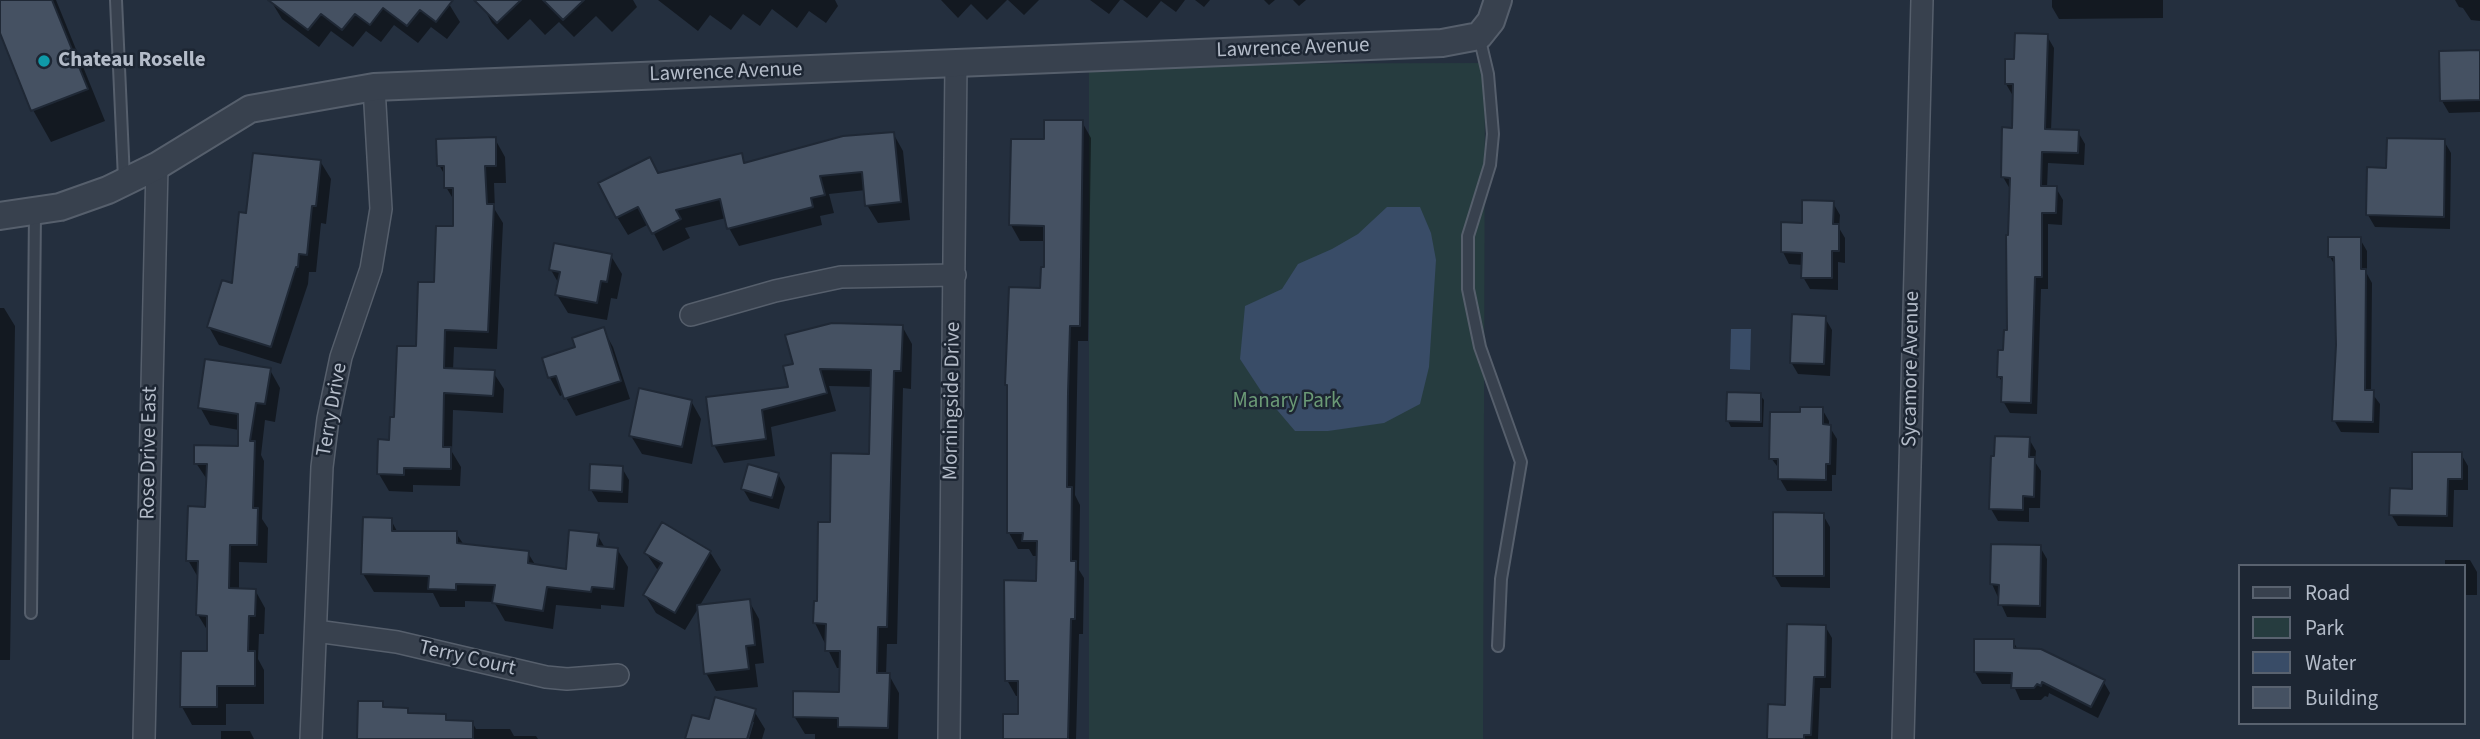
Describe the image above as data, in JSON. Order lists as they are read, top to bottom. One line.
{"streets":{"street":["Lawrence Avenue","Sycamore Avenue","Morningside Drive","Terry Drive","Rose Drive East","Terry Court"]},"crossings":[["Lawrence Avenue","Morningside Drive"],["Lawrence Avenue","Terry Drive"],["Lawrence Avenue","Rose Drive East"],["Terry Drive","Terry Court"]],"parks":["Manary Park"],"places":["Chateau Roselle"],"legend":["Road","Park","Water","Building"]}
